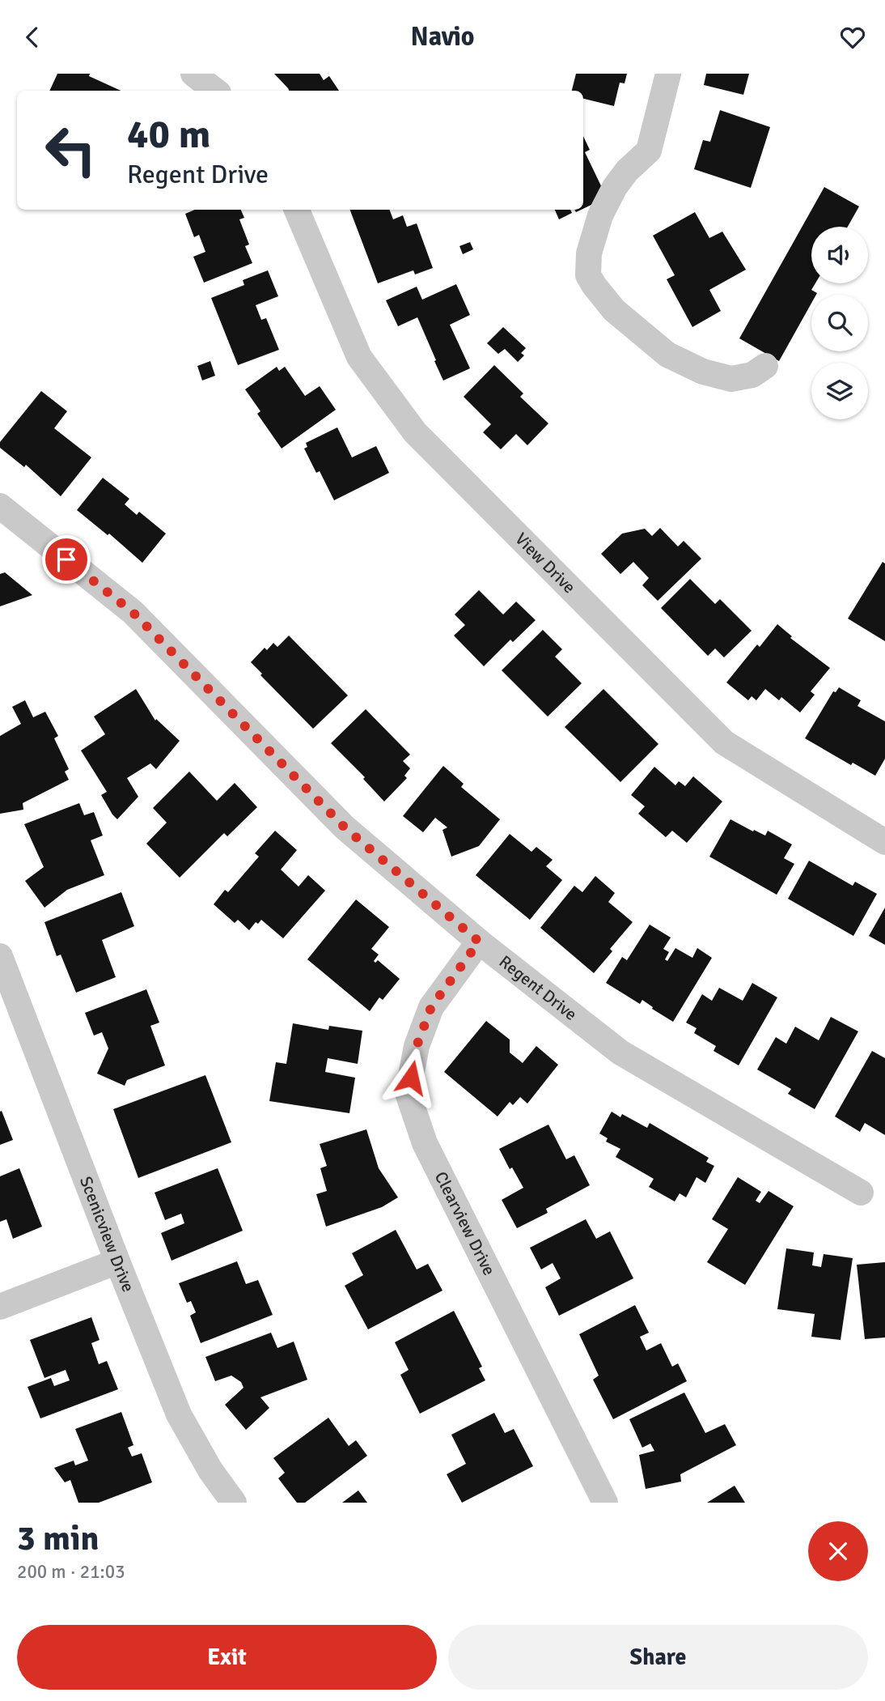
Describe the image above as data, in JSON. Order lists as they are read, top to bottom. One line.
{"streets":{"street":["View Drive","Regent Drive","Clearview Drive","Scenicview Drive"]},"crossings":[["Regent Drive","Clearview Drive"]],"page":{"header":"Navio","turn":["40 m","Regent Drive"],"heading":["3 min","200 m · 21:03"],"buttons":["Exit","Share"]}}
